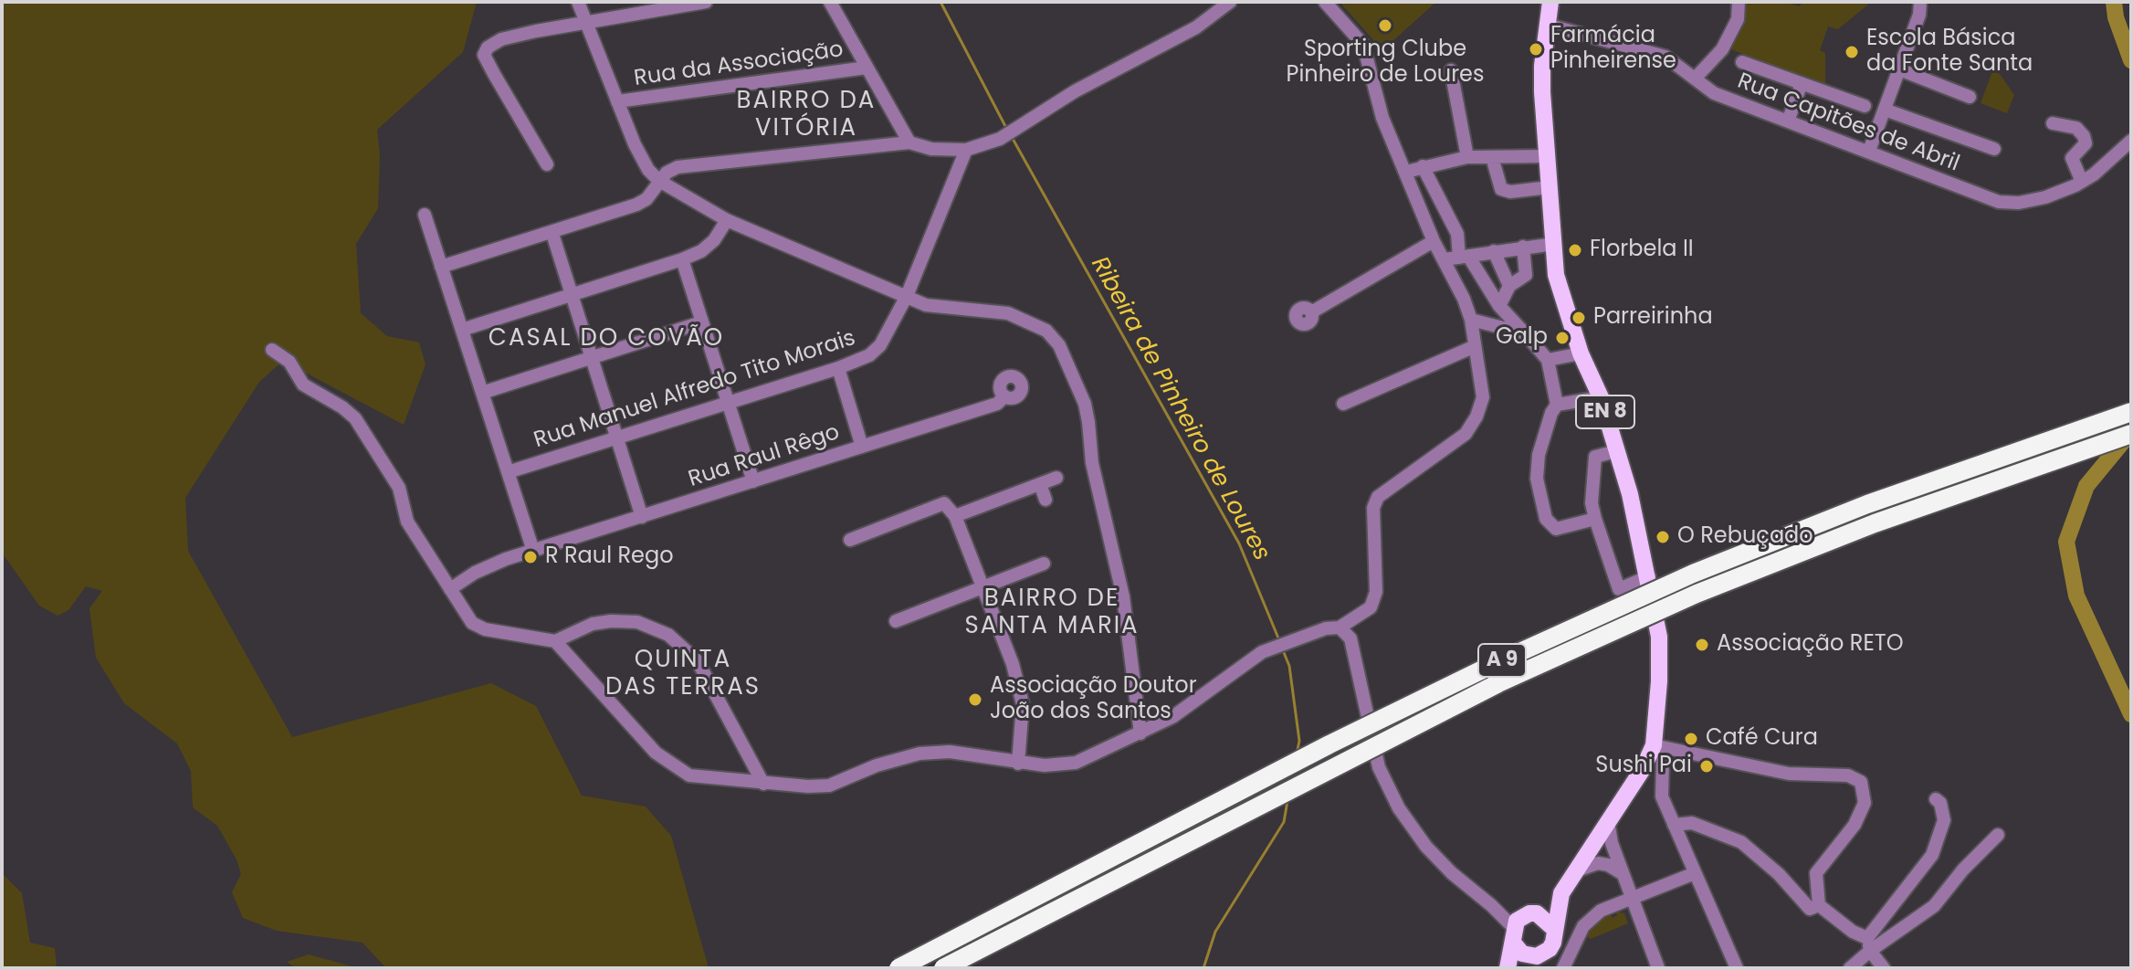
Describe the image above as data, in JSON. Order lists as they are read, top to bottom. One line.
{"streets":{"highway":["A 9"],"main road":["EN 8"],"street":["Rua da Associação","Rua Capitões de Abril","Rua Manuel Alfredo Tito Morais","Rua Raul Rêgo"]},"crossings":[["Rua Capitões de Abril","EN 8"]],"districts":["BAIRRO DA VITÓRIA","CASAL DO COVÃO","BAIRRO DE SANTA MARIA","QUINTA DAS TERRAS"],"water":["Ribeira de Pinheiro de Loures"],"places":["Sporting Clube Pinheiro de Loures","Farmácia Pinheirense","Escola Básica da Fonte Santa","Florbela II","Parreirinha","Galp","O Rebuçado","R Raul Rego","Associação RETO","Associação Doutor João dos Santos","Café Cura","Sushi Pai"]}
